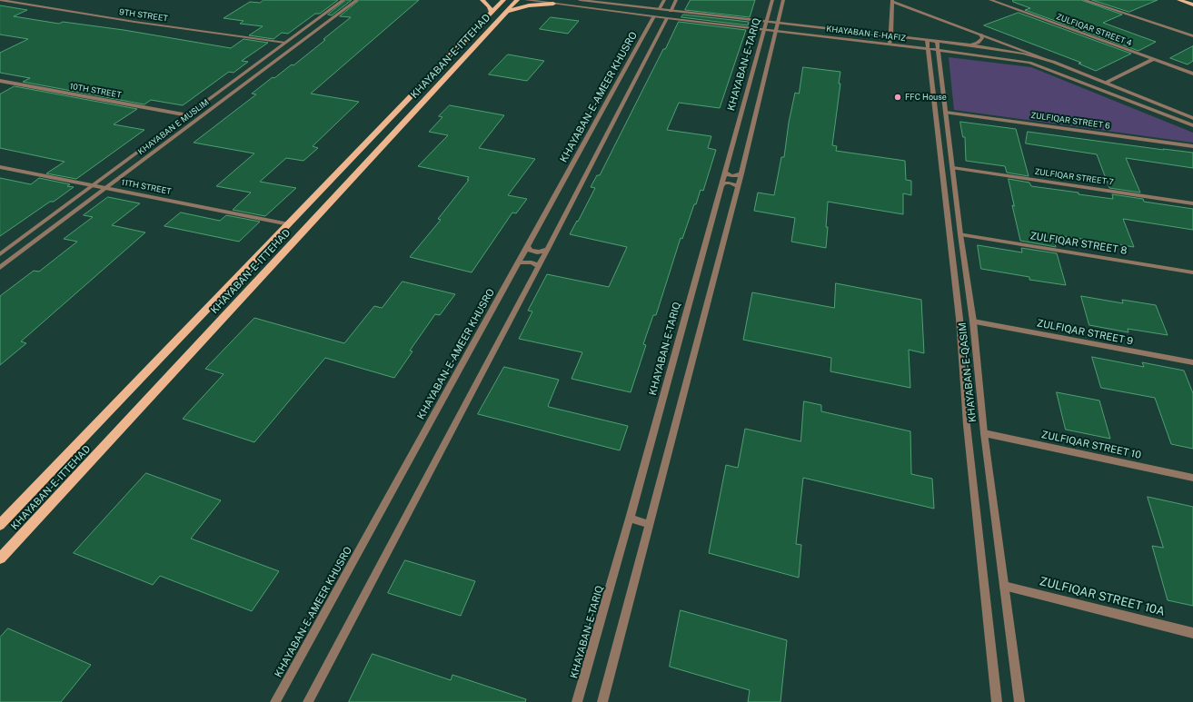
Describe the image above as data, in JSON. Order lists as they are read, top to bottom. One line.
{"streets":{"main road":["KHAYABAN-E-ITTEHAD"],"street":["9TH STREET","ZULFIQAR STREET 4","KHAYABAN-E-HAFIZ","KHAYABAN-E-TARIQ","10TH STREET","KHAYABAN-E-AMEER KHUSRO","ZULFIQAR STREET 6","KHAYABAN E MUSLIM","ZULFIQAR STREET 7","11TH STREET","ZULFIQAR STREET 8","ZULFIQAR STREET 9","KHAYABAN-E-QASIM","ZULFIQAR STREET 10","ZULFIQAR STREET 10A"]},"crossings":[["KHAYABAN-E-HAFIZ","KHAYABAN-E-TARIQ"],["KHAYABAN-E-HAFIZ","KHAYABAN-E-AMEER KHUSRO"],["KHAYABAN-E-HAFIZ","KHAYABAN-E-QASIM"],["KHAYABAN-E-ITTEHAD","11TH STREET"],["ZULFIQAR STREET 6","KHAYABAN-E-QASIM"],["KHAYABAN E MUSLIM","11TH STREET"],["ZULFIQAR STREET 7","KHAYABAN-E-QASIM"],["ZULFIQAR STREET 8","KHAYABAN-E-QASIM"],["ZULFIQAR STREET 9","KHAYABAN-E-QASIM"],["KHAYABAN-E-QASIM","ZULFIQAR STREET 10"],["KHAYABAN-E-QASIM","ZULFIQAR STREET 10A"]],"places":["FFC House"]}
